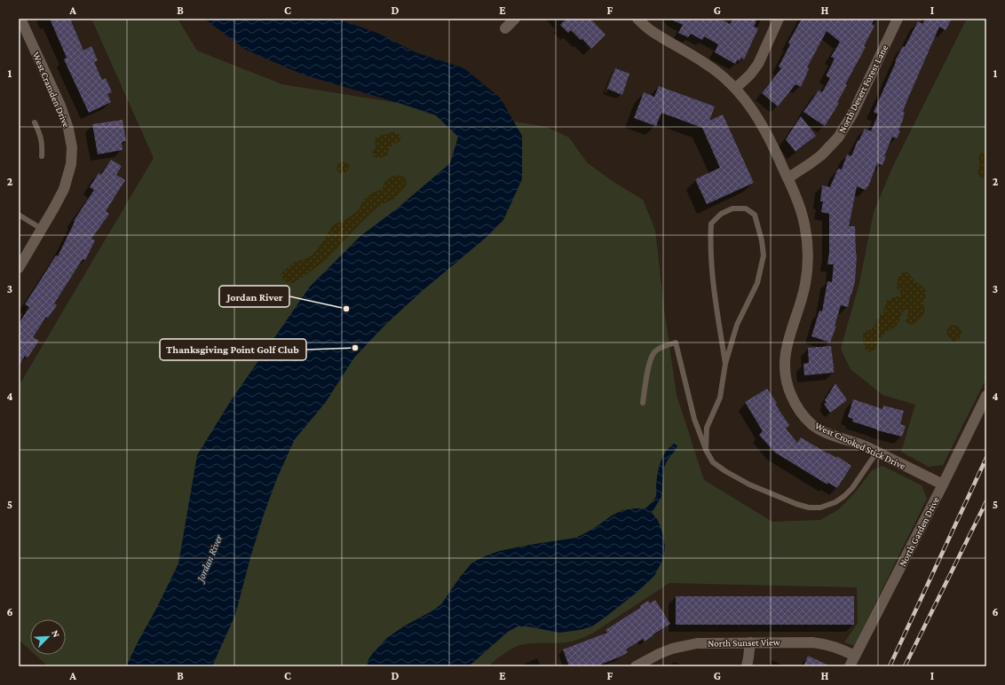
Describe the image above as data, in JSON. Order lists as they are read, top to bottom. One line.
{"streets":{"street":["North Desert Forest Lane","West Cramden Drive","West Crooked Stick Drive","North Garden Drive","North Sunset View"]},"crossings":[["North Desert Forest Lane","West Crooked Stick Drive"],["West Crooked Stick Drive","North Garden Drive"],["North Garden Drive","North Sunset View"]],"water":["Jordan River"],"places":["Jordan River","Thanksgiving Point Golf Club"],"north":"top right","grid":{"columns":["A","B","C","D","E","F","G","H","I"],"rows":["1","2","3","4","5","6"]}}
